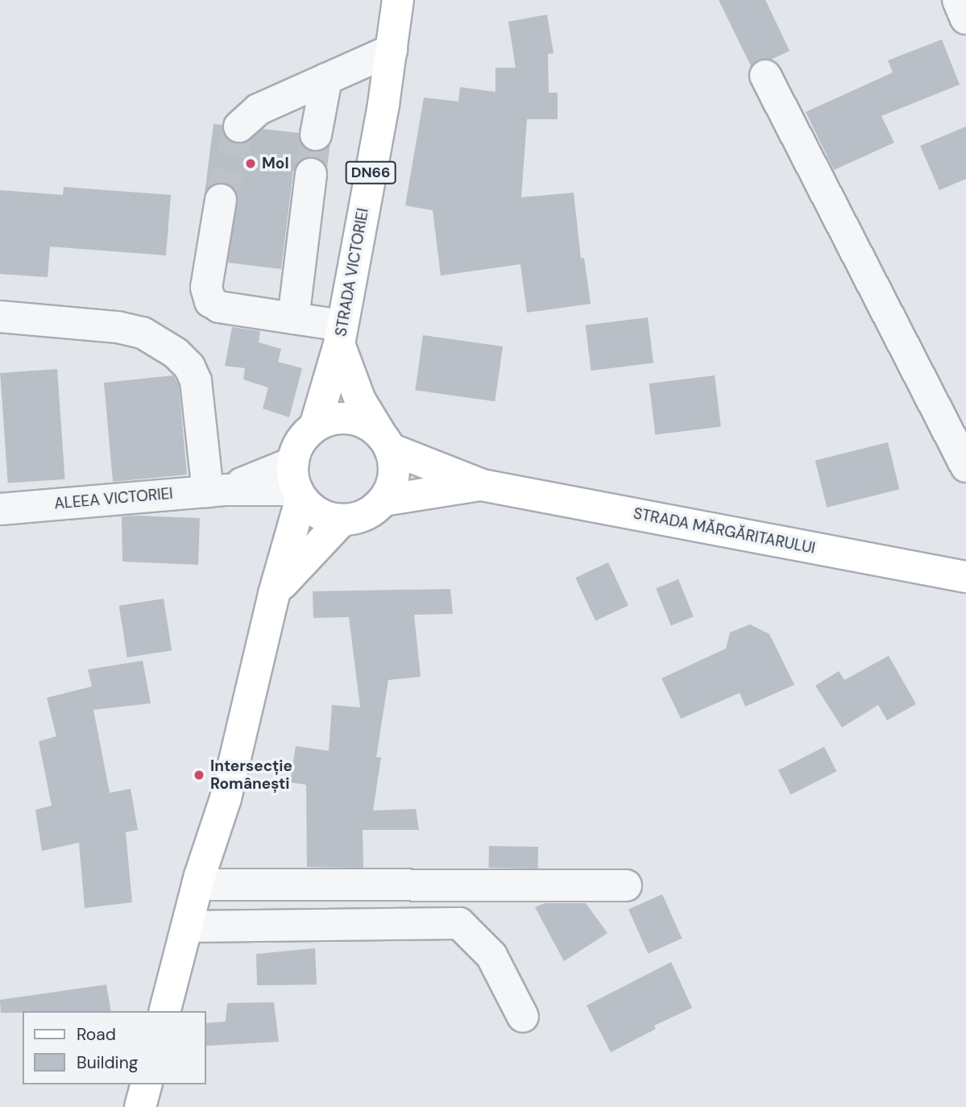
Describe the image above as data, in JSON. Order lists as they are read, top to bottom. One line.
{"streets":{"main road":["DN66","STRADA VICTORIEI","STRADA MĂRGĂRITARULUI"],"street":["ALEEA VICTORIEI"]},"crossings":[["DN66","STRADA VICTORIEI"],["DN66","ALEEA VICTORIEI"],["DN66","STRADA MĂRGĂRITARULUI"],["STRADA VICTORIEI","ALEEA VICTORIEI"],["STRADA VICTORIEI","STRADA MĂRGĂRITARULUI"],["ALEEA VICTORIEI","STRADA MĂRGĂRITARULUI"]],"places":["Mol","Intersecție Românești"],"legend":["Road","Building"]}
